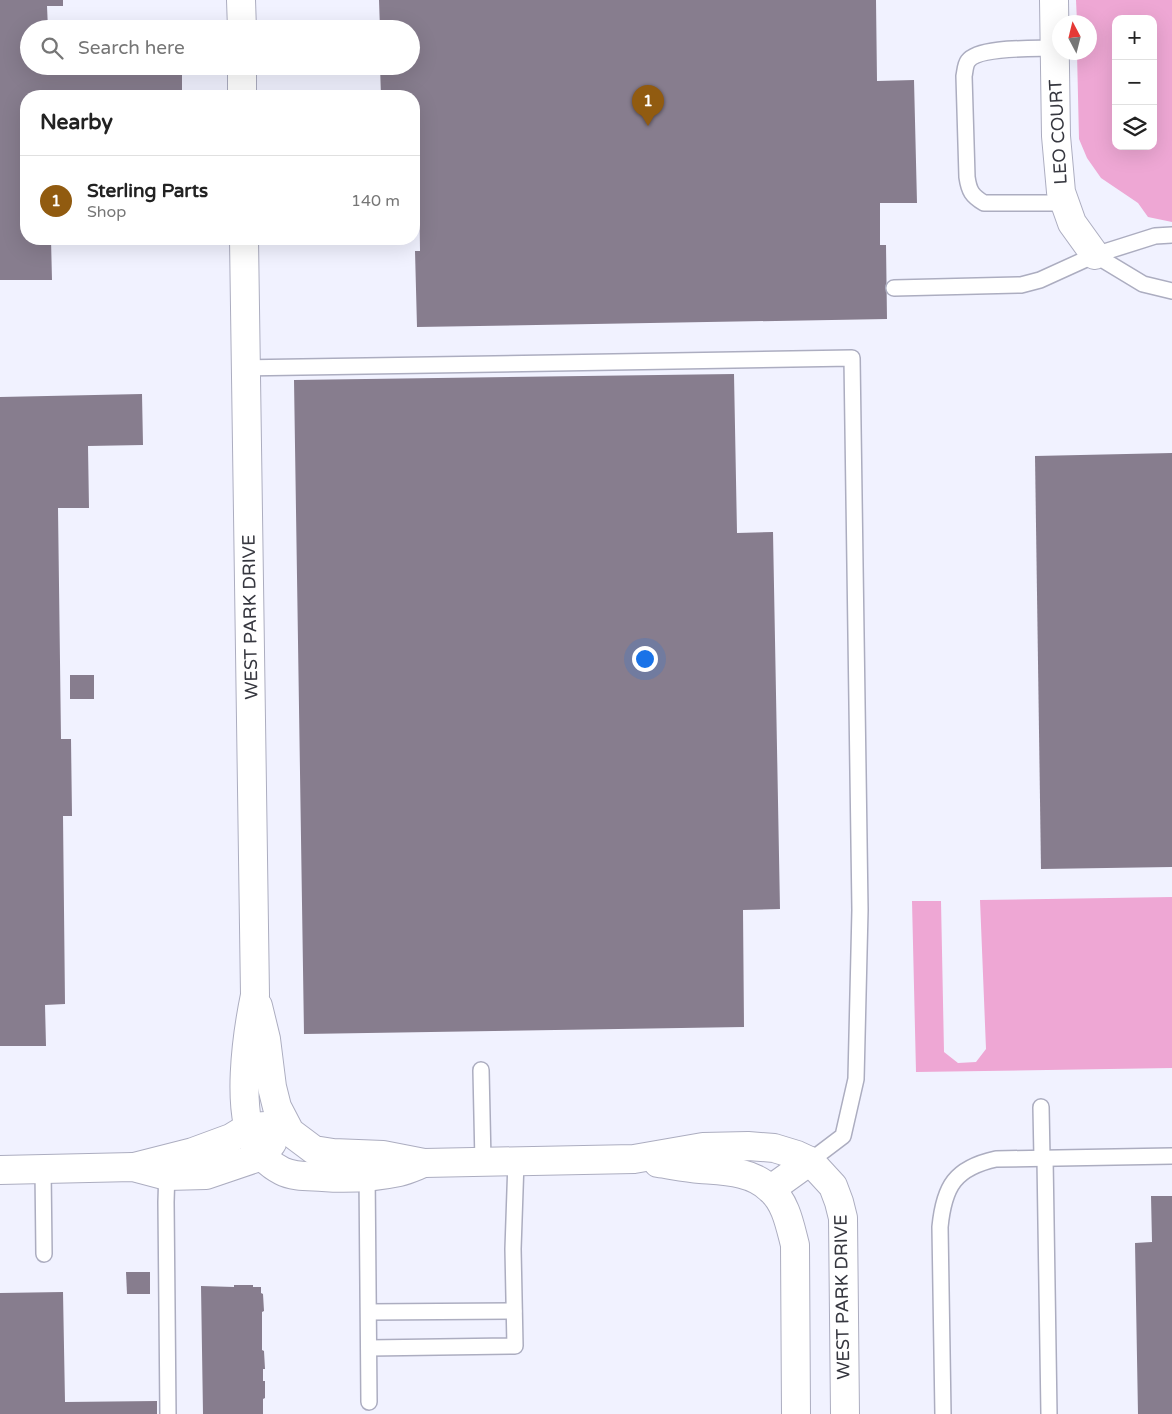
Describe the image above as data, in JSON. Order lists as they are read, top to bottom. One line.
{"streets":{"street":["LEO COURT","WEST PARK DRIVE"]},"north":"top","page":{"map_buttons":["+","−"],"search":"Search here","pins":"1","heading":"Nearby","list":[{"mark":"1","name":"Sterling Parts","note":"Shop","value":"140 m"}]}}
